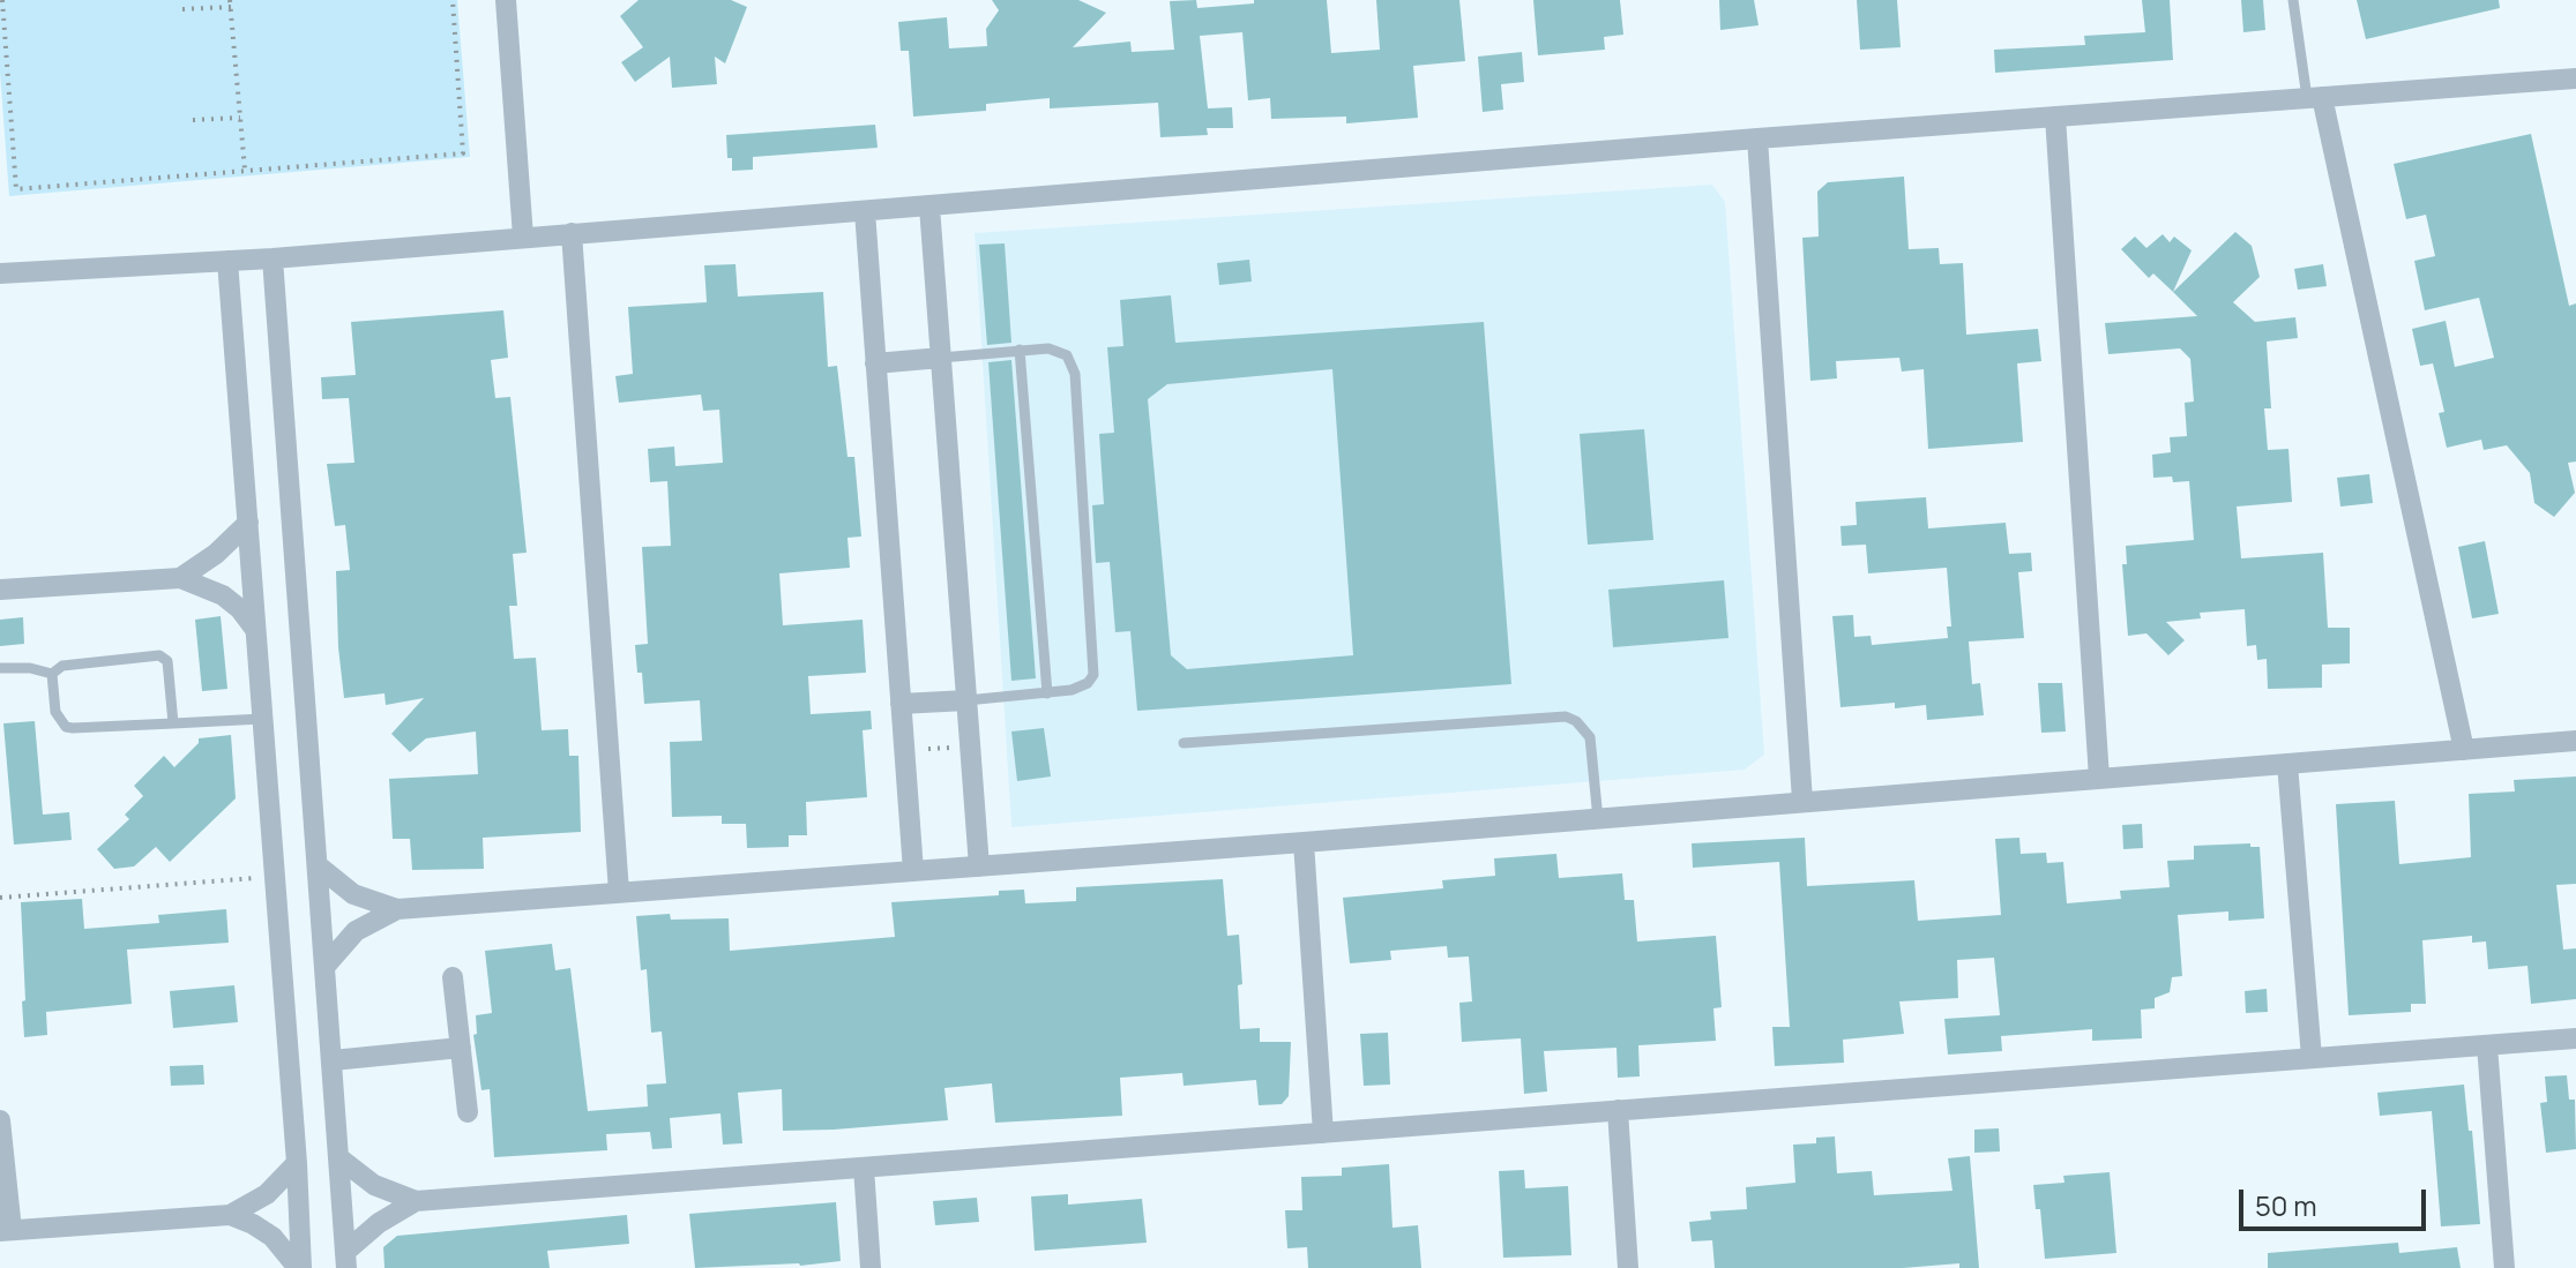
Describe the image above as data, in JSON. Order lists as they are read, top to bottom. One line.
{"scale_bar":"50 m"}
